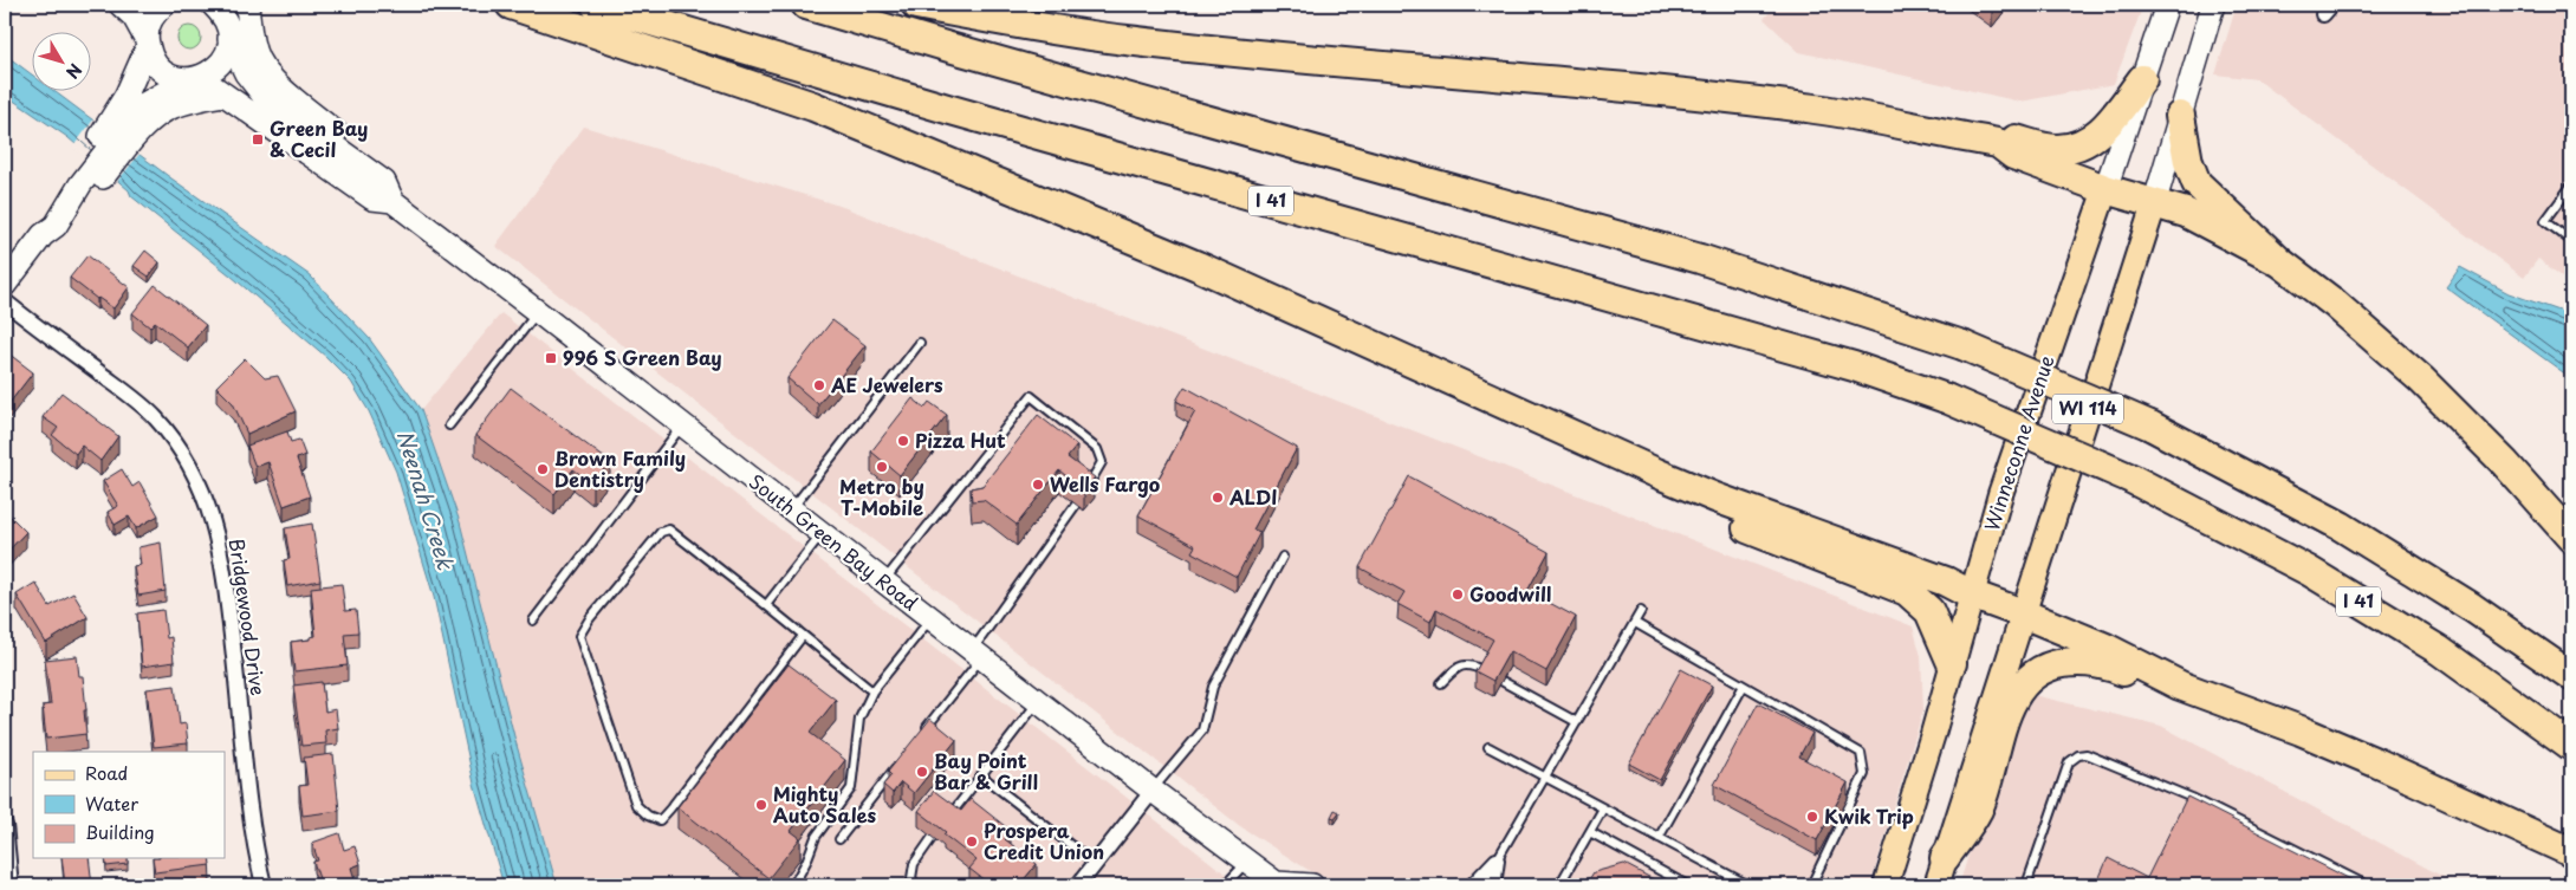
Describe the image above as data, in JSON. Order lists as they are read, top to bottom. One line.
{"streets":{"highway":["I 41"],"main road":["WI 114","Winneconne Avenue","South Green Bay Road"],"street":["Bridgewood Drive"]},"water":["Neenah Creek"],"places":{"transit":["Green Bay & Cecil","996 S Green Bay"],"other":["AE Jewelers","Pizza Hut","Metro by T-Mobile","Brown Family Dentistry","Wells Fargo","ALDI","Goodwill","Bay Point Bar & Grill","Mighty Auto Sales","Kwik Trip","Prospera Credit Union"]},"legend":["Road","Water","Building"],"north":"bottom right"}
